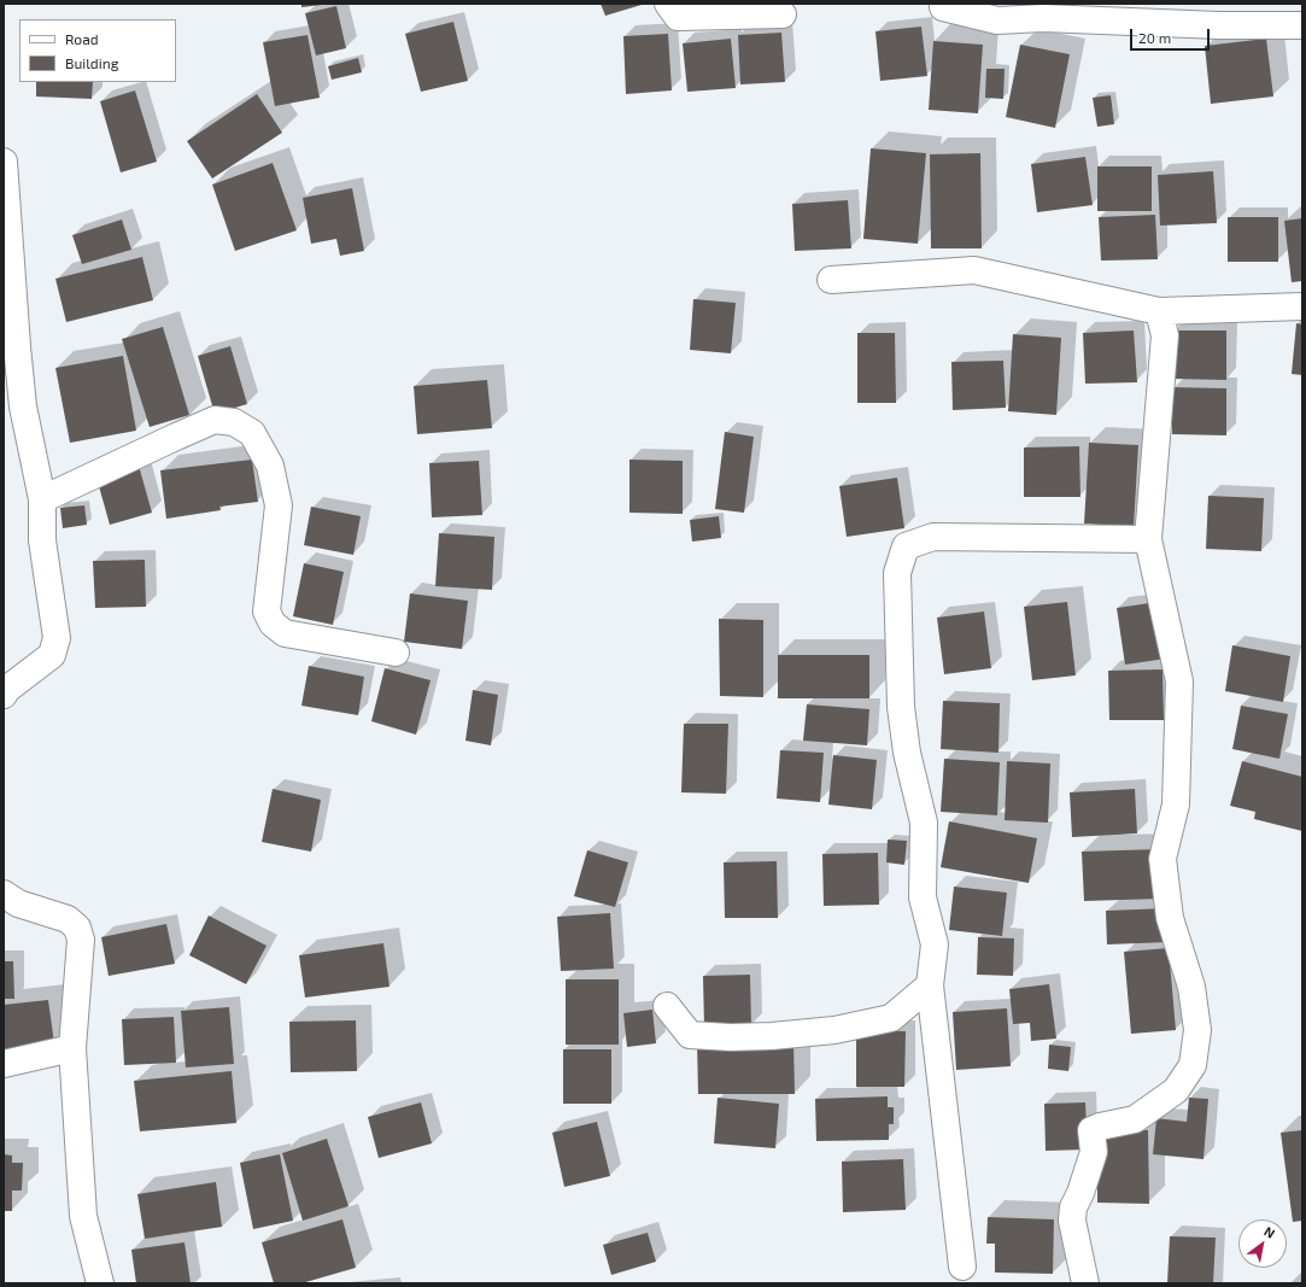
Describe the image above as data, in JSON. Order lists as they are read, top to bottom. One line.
{"legend":["Road","Building"],"scale_bar":"20 m","north":"top right"}
